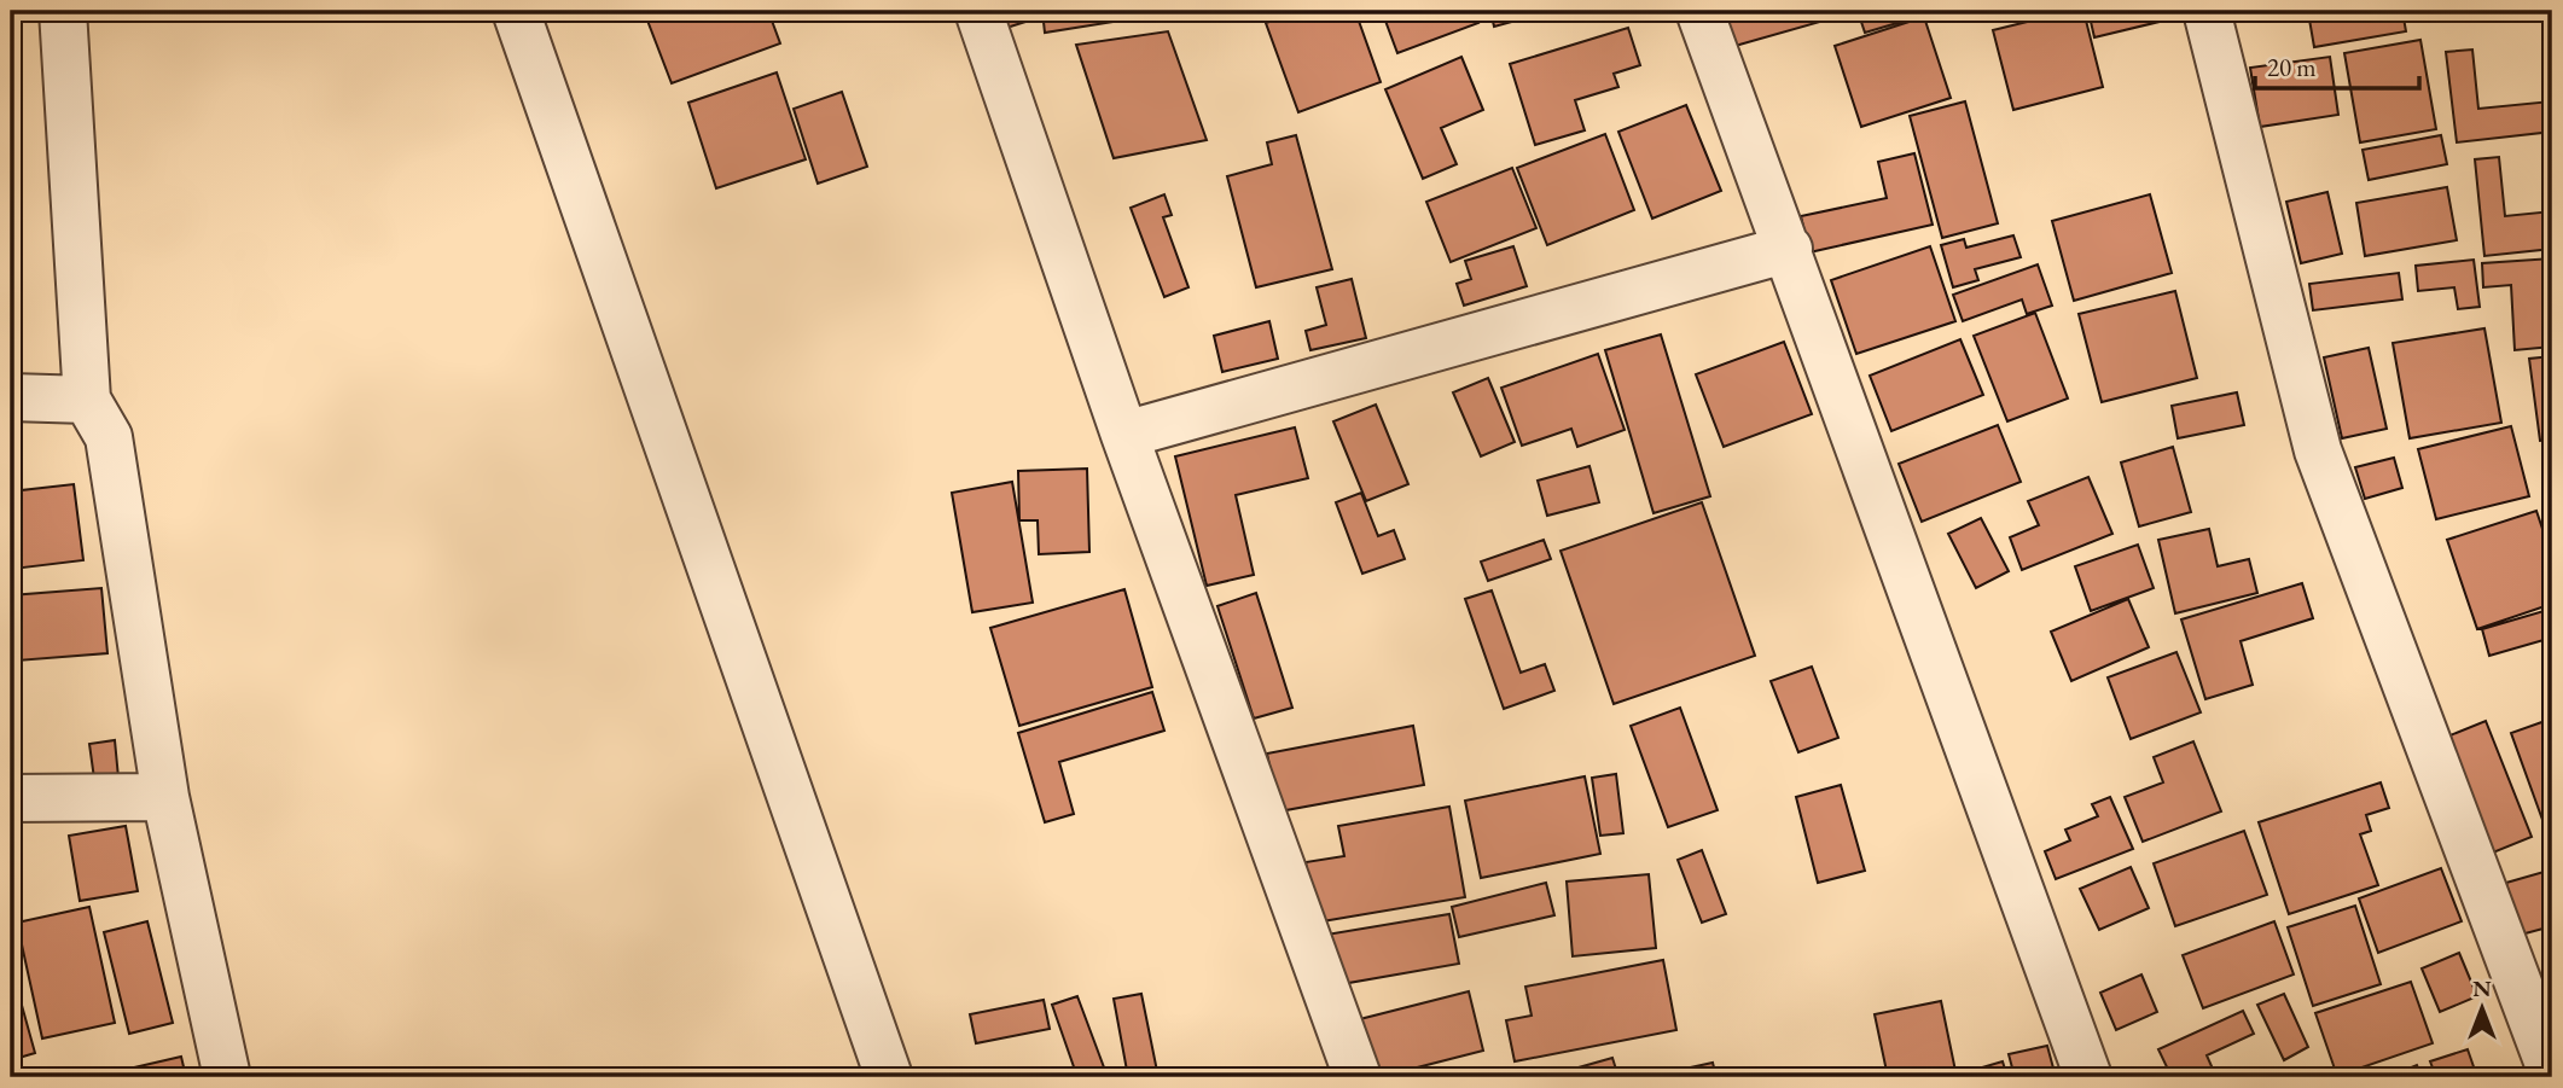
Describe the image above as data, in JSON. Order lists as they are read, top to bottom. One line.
{"scale_bar":"20 m","north":"top"}
